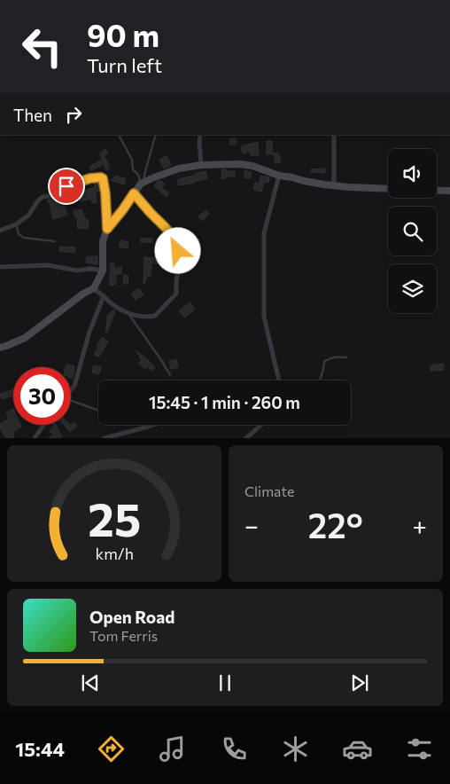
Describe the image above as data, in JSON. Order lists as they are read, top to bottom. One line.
{"page":{"turn":["90 m","Turn left"],"then":"Then","limit":"30","trip":"15:45 · 1 min · 260 m","tile":"Climate","heat":["−","22°","+"],"song":["Open Road","Tom Ferris"],"tabs":"15:44","gauge":["25","km/h"]}}
